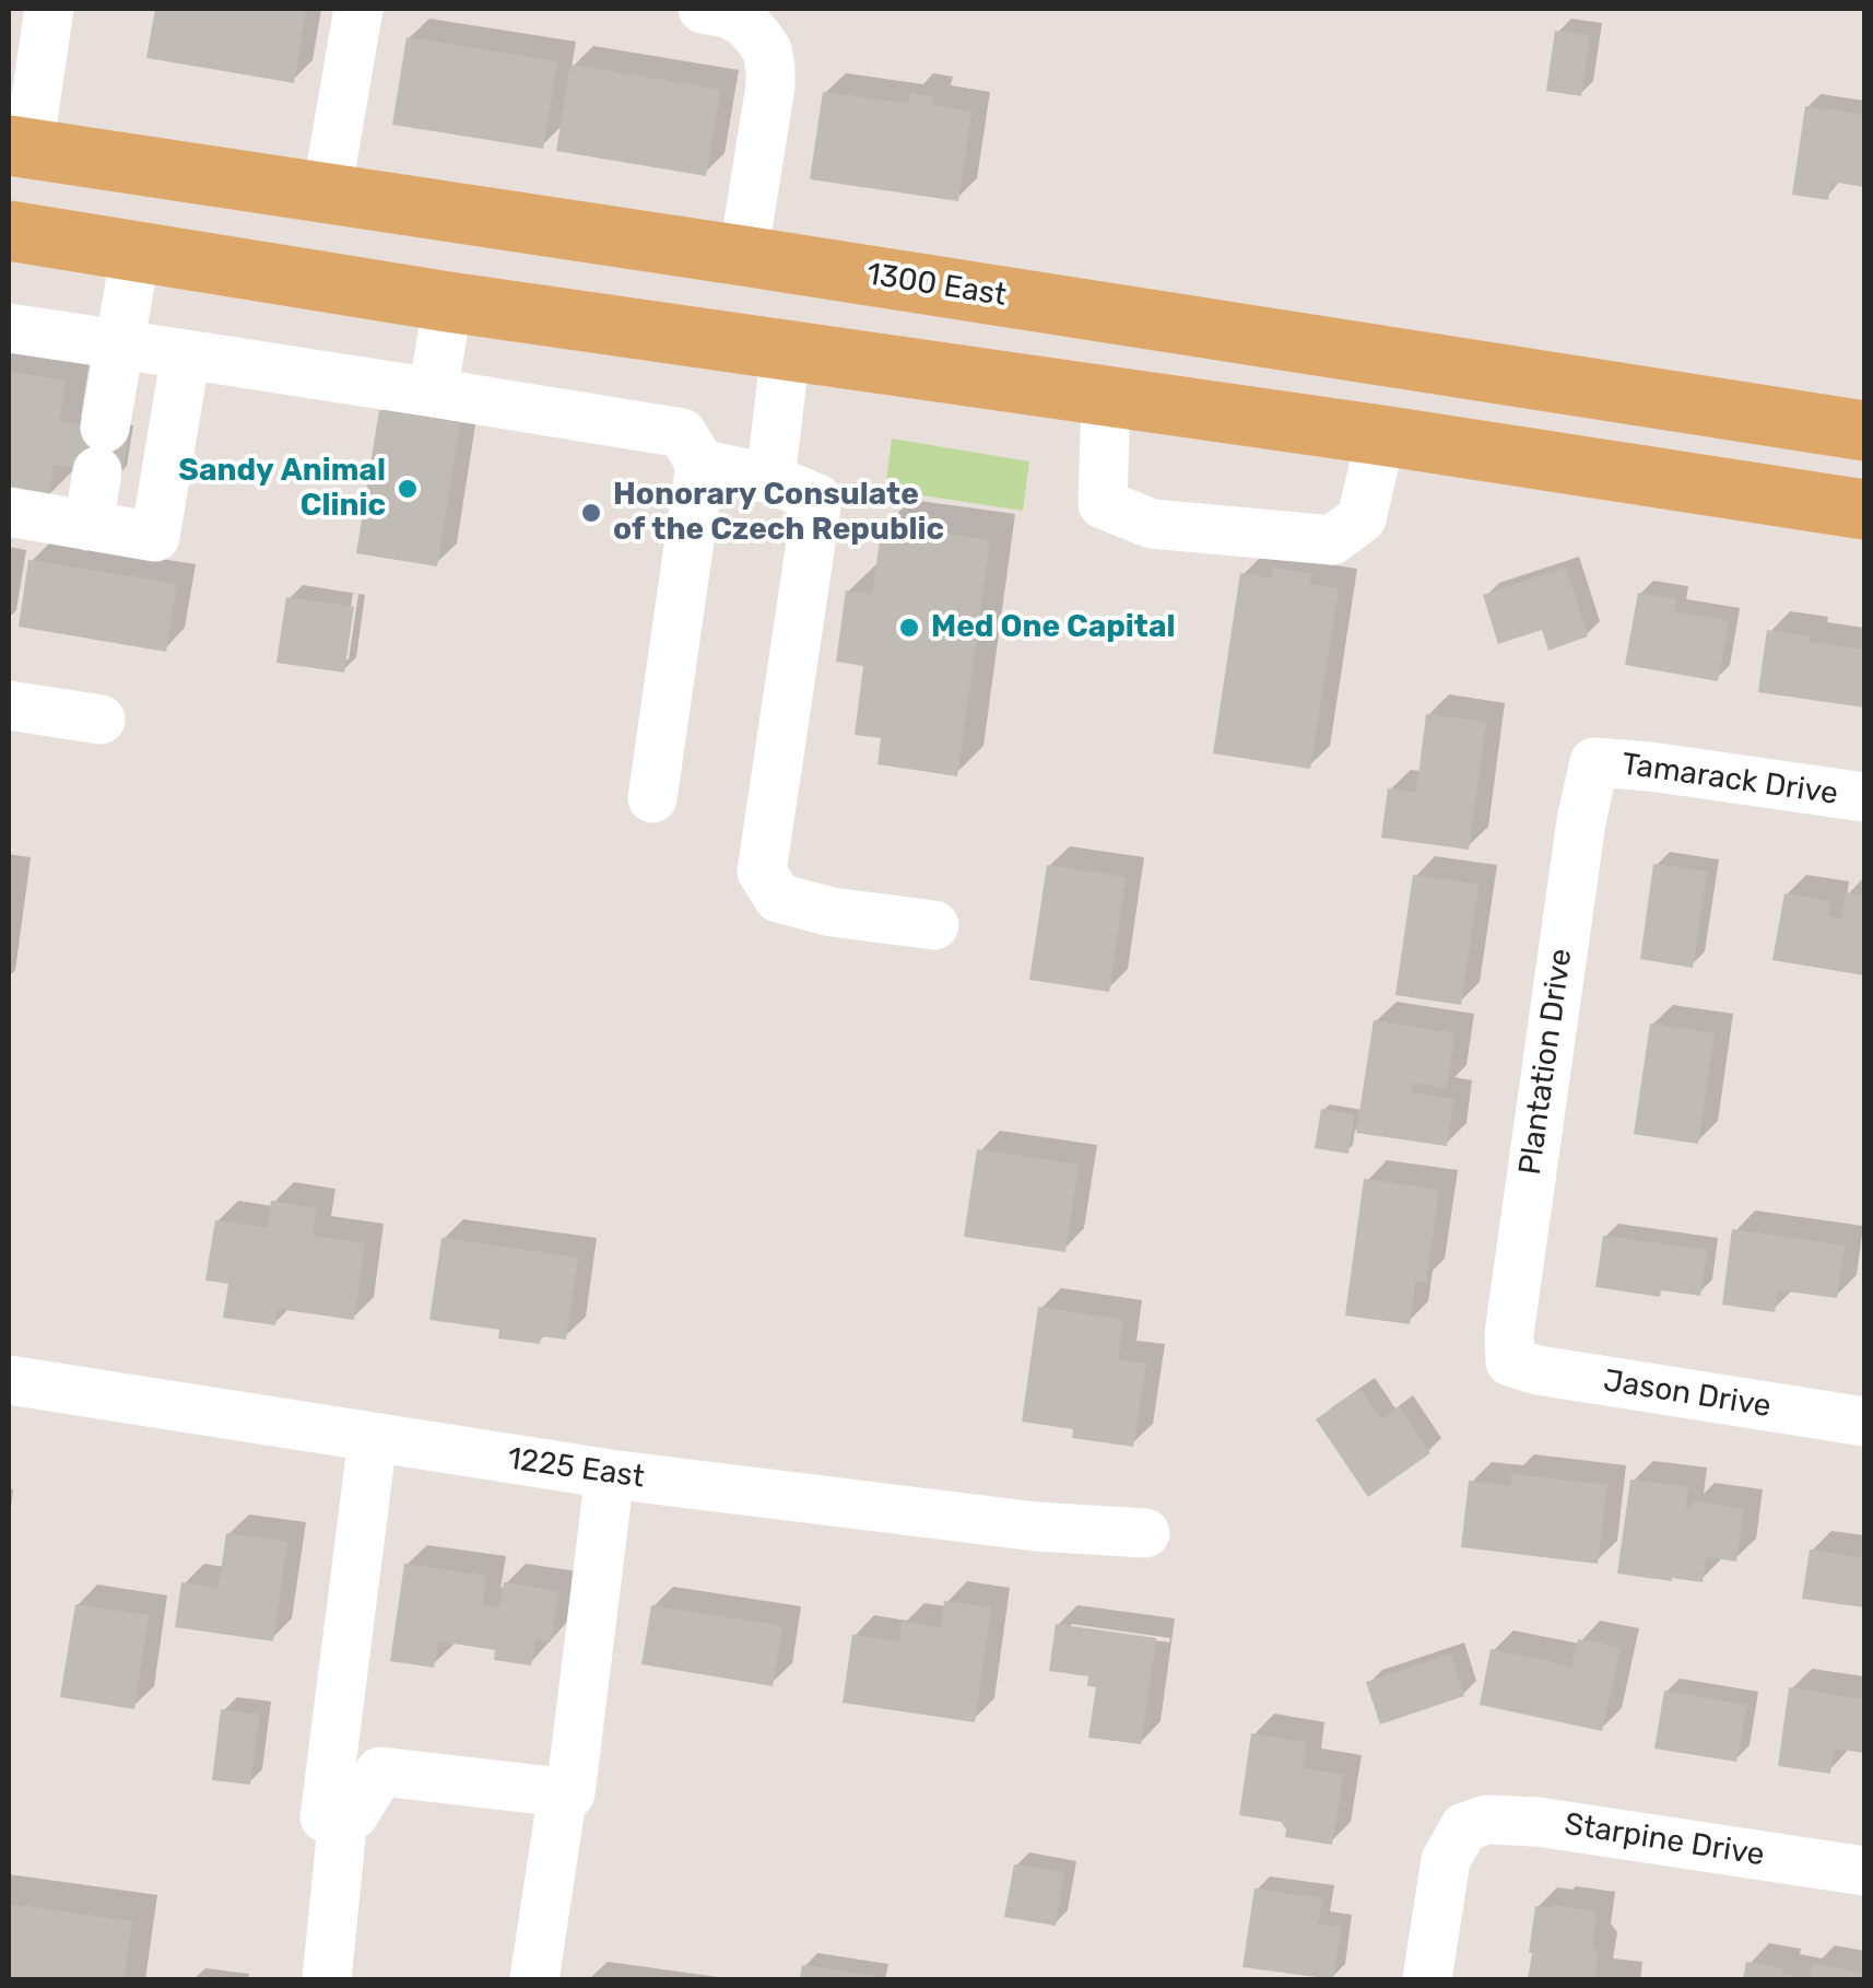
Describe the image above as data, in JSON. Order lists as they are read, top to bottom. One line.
{"streets":{"main road":["1300 East"],"street":["Tamarack Drive","Plantation Drive","Jason Drive","1225 East","Starpine Drive"]},"crossings":[["Tamarack Drive","Plantation Drive"],["Plantation Drive","Jason Drive"]],"places":["Sandy Animal Clinic","Honorary Consulate of the Czech Republic","Med One Capital"]}
